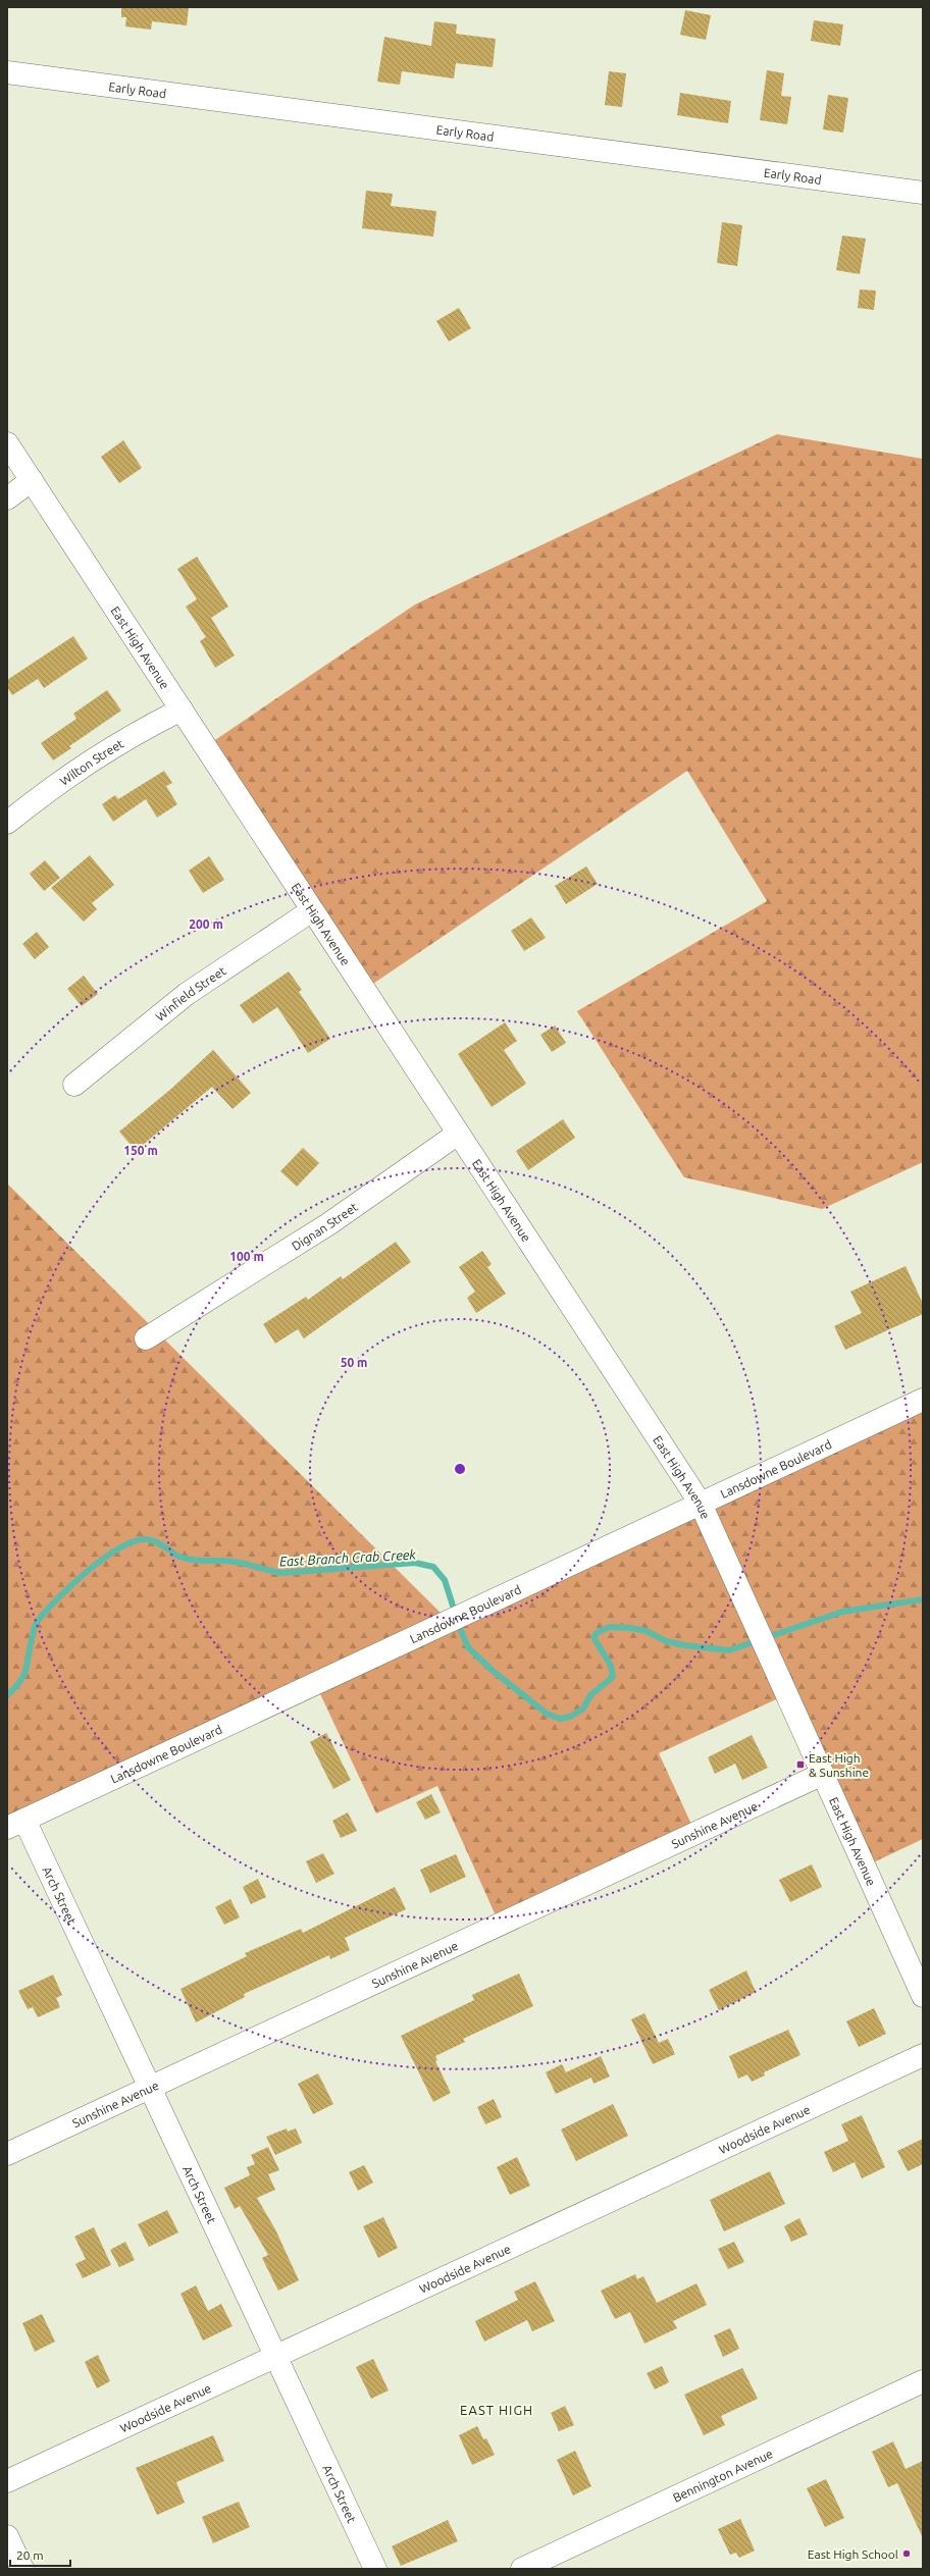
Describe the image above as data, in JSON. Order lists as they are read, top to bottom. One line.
{"streets":{"street":["Early Road","East High Avenue","Wilton Street","Winfield Street","Dignan Street","Lansdowne Boulevard","Sunshine Avenue","Arch Street","Woodside Avenue","Bennington Avenue"]},"crossings":[["East High Avenue","Wilton Street"],["East High Avenue","Winfield Street"],["East High Avenue","Dignan Street"],["East High Avenue","Lansdowne Boulevard"],["East High Avenue","Sunshine Avenue"],["Lansdowne Boulevard","Arch Street"],["Sunshine Avenue","Arch Street"],["Arch Street","Woodside Avenue"]],"districts":["EAST HIGH"],"water":["East Branch Crab Creek"],"places":{"transit":["East High & Sunshine"],"other":["East High School"]},"scale_bar":"20 m","rings":["200 m","150 m","100 m","50 m"]}
